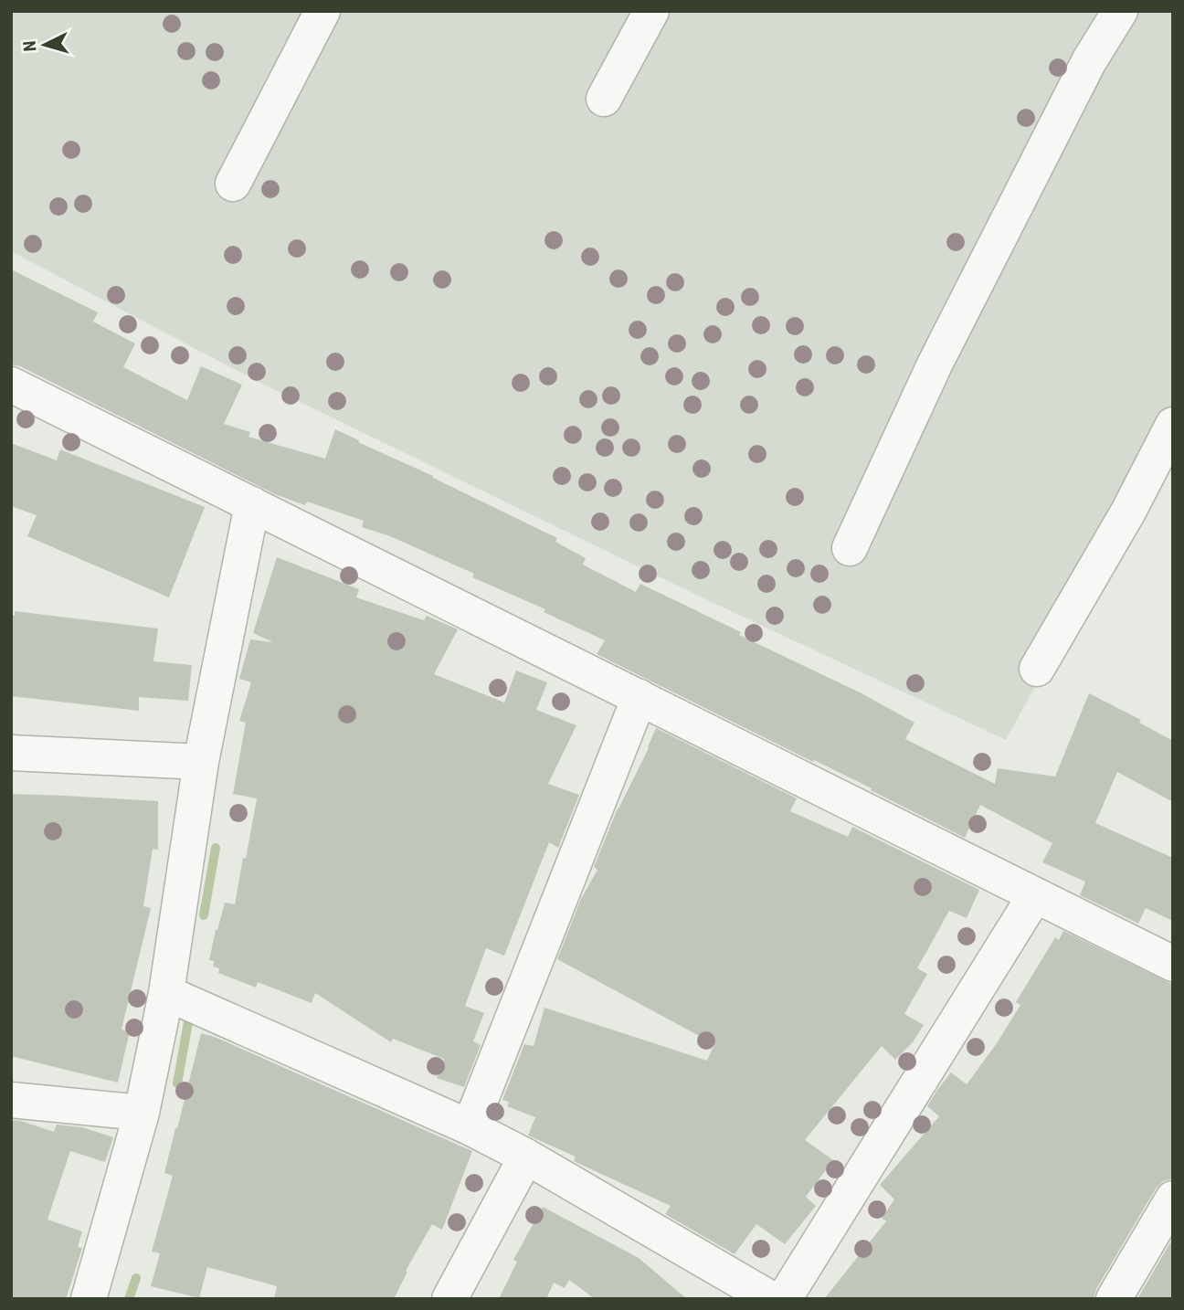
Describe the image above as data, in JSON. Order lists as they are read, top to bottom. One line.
{"north":"left"}
